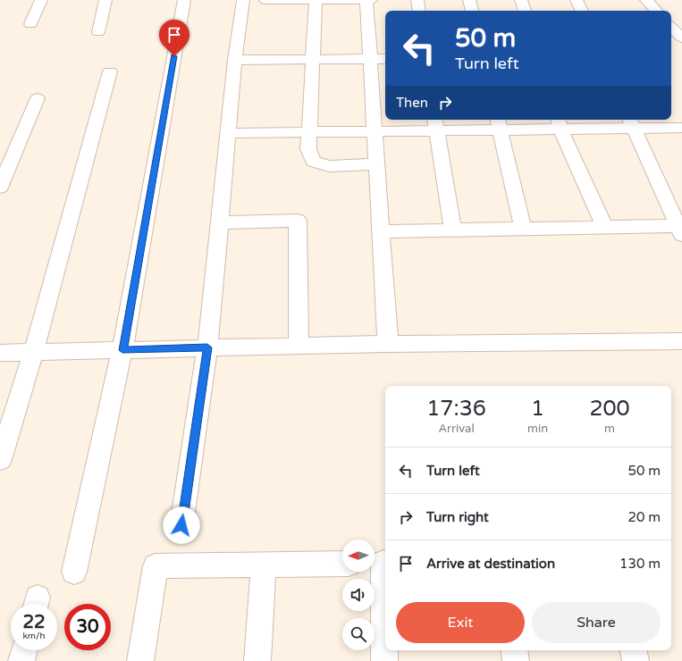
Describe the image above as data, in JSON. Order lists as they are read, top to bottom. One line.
{"north":"left","page":{"turn":["50 m","Turn left"],"then":"Then","eta":["17:36","Arrival","1","min","200","m"],"list":[{"name":"Turn left","value":"50 m"},{"name":"Turn right","value":"20 m"},{"name":"Arrive at destination","value":"130 m"}],"buttons":["Exit","Share"],"speed":"22 km/h","limit":"30"}}
